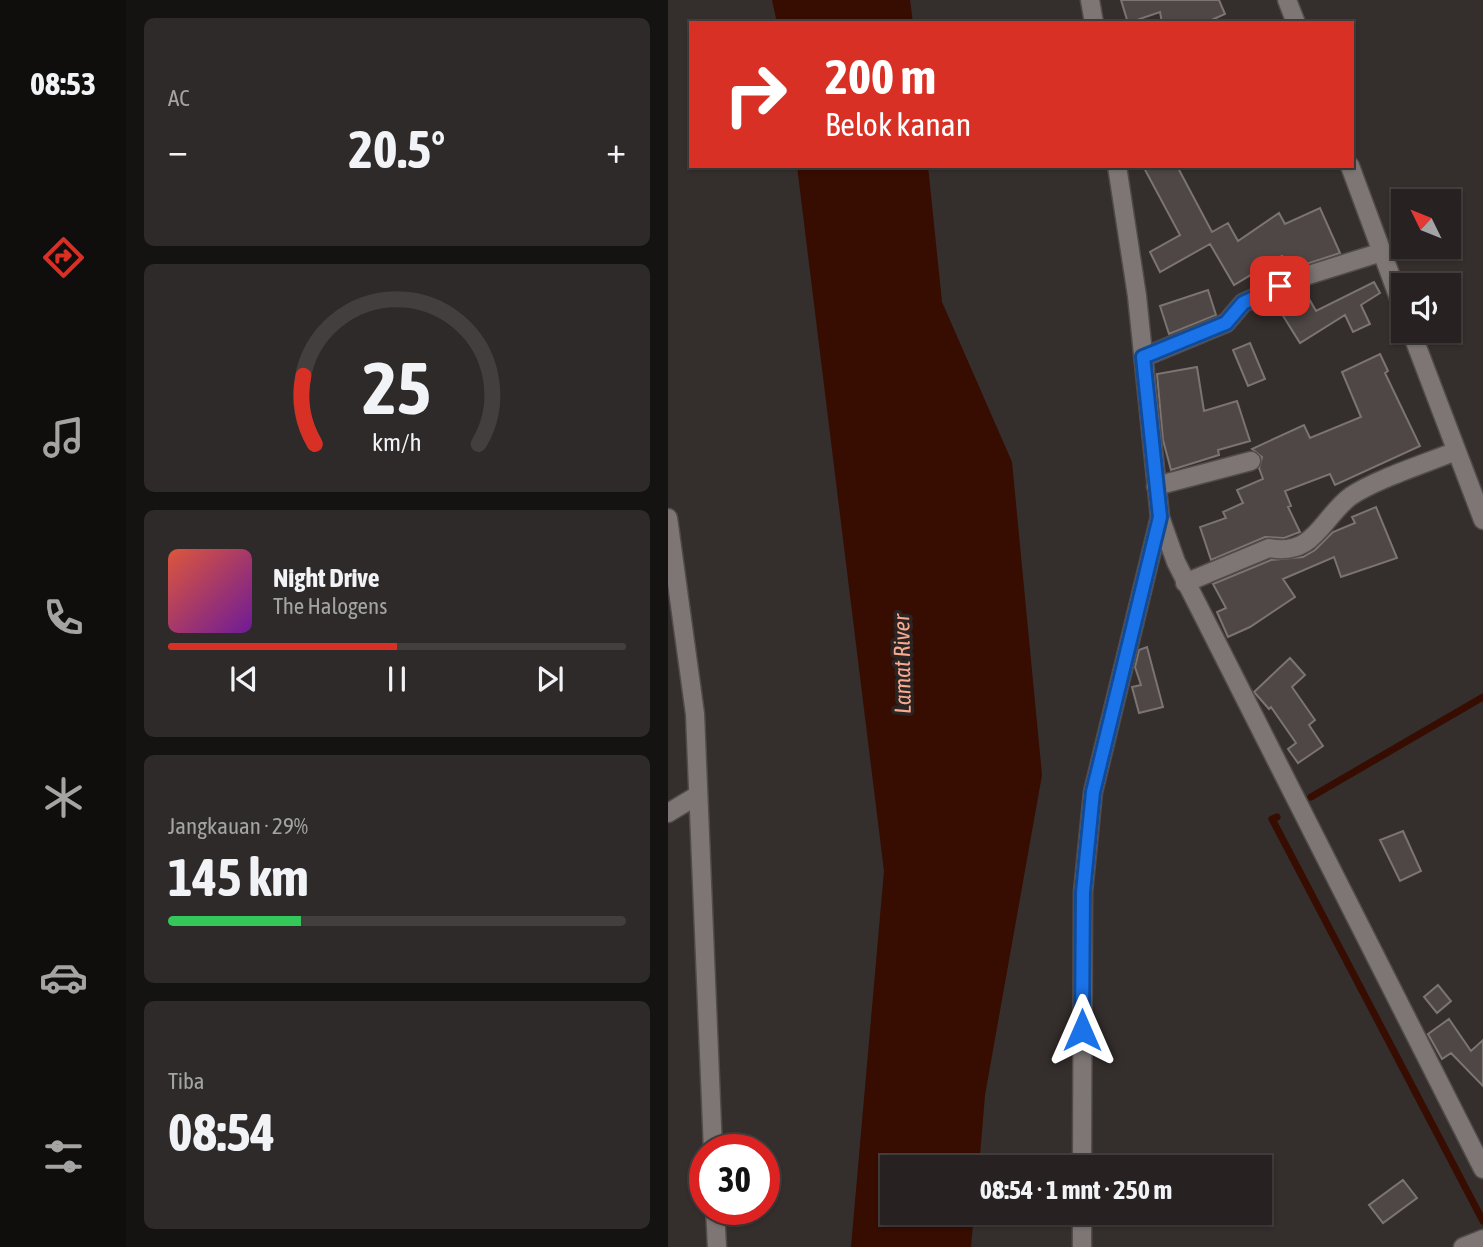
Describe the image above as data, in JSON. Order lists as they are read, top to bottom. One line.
{"water":["Lamat River"],"north":"top left","page":{"tabs":"08:53","tile":["AC",["Jangkauan · 29%","145 km"],["Tiba","08:54"]],"turn":["200 m","Belok kanan"],"heat":["−","20.5°","+"],"song":["Night Drive","The Halogens"],"limit":"30","trip":"08:54 · 1 mnt · 250 m","gauge":["25","km/h"]}}
